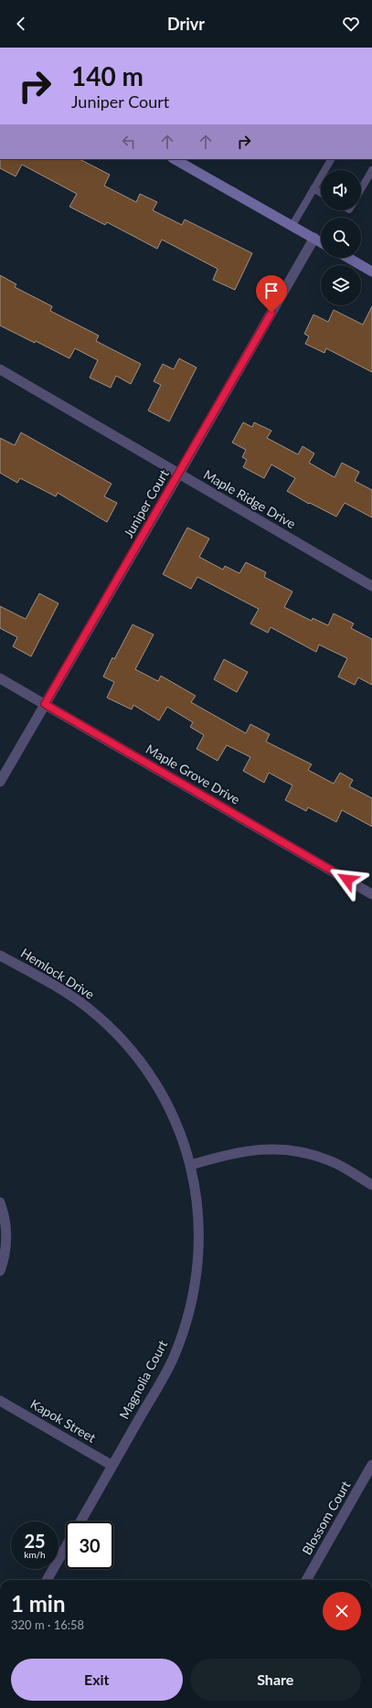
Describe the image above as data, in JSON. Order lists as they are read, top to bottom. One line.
{"streets":{"street":["Maple Ridge Drive","Juniper Court","Maple Grove Drive","Hemlock Drive","Magnolia Court","Kapok Street","Blossom Court"]},"crossings":[["Maple Ridge Drive","Juniper Court"],["Juniper Court","Maple Grove Drive"],["Hemlock Drive","Magnolia Court"],["Magnolia Court","Kapok Street"]],"page":{"header":"Drivr","turn":["140 m","Juniper Court"],"speed":"25 km/h","limit":"30","heading":["1 min","320 m · 16:58"],"buttons":["Exit","Share"]}}
